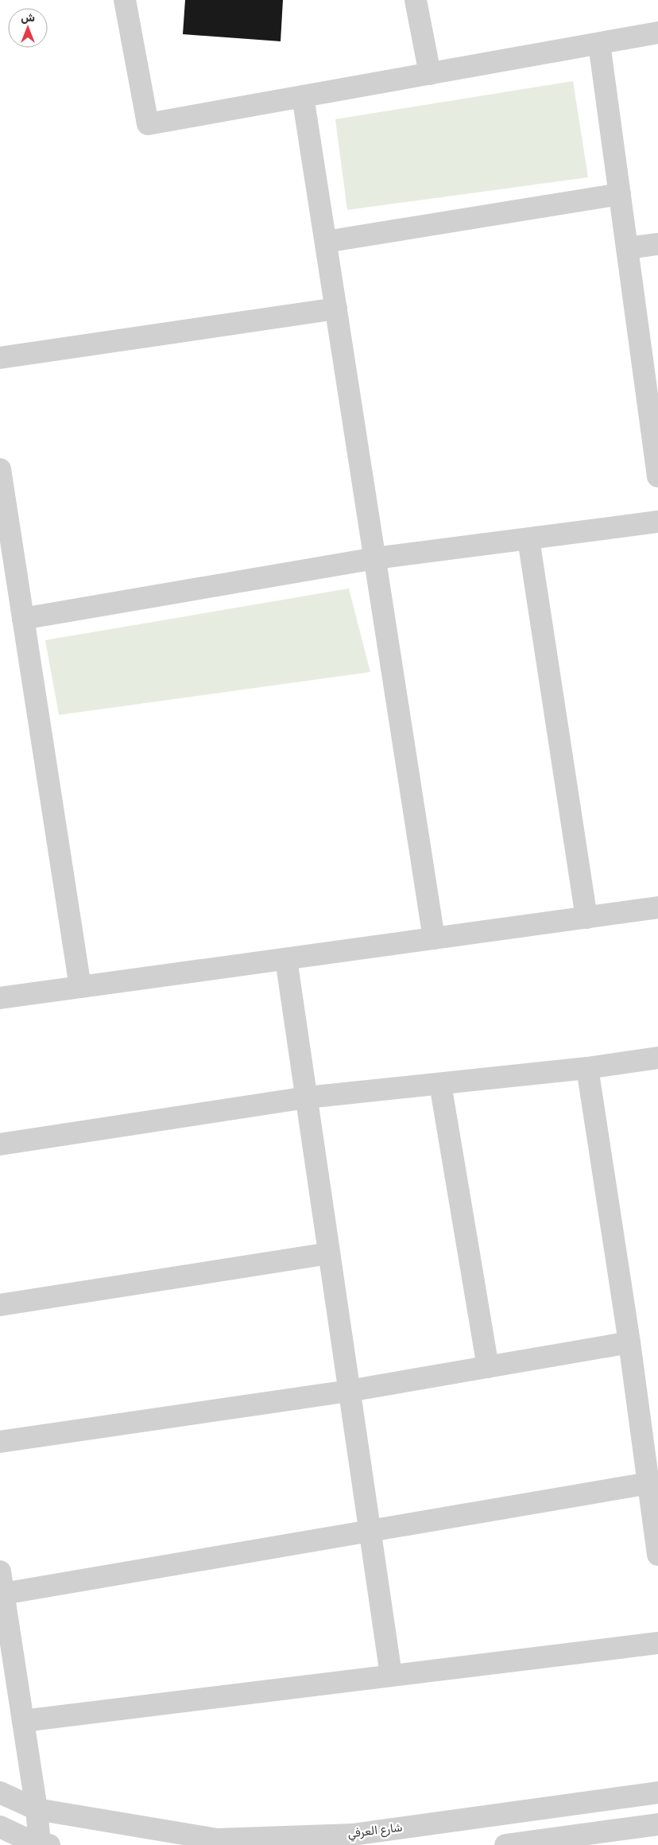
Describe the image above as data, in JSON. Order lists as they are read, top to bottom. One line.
{"streets":{"street":["شارع العرفي"]},"north":"top"}
